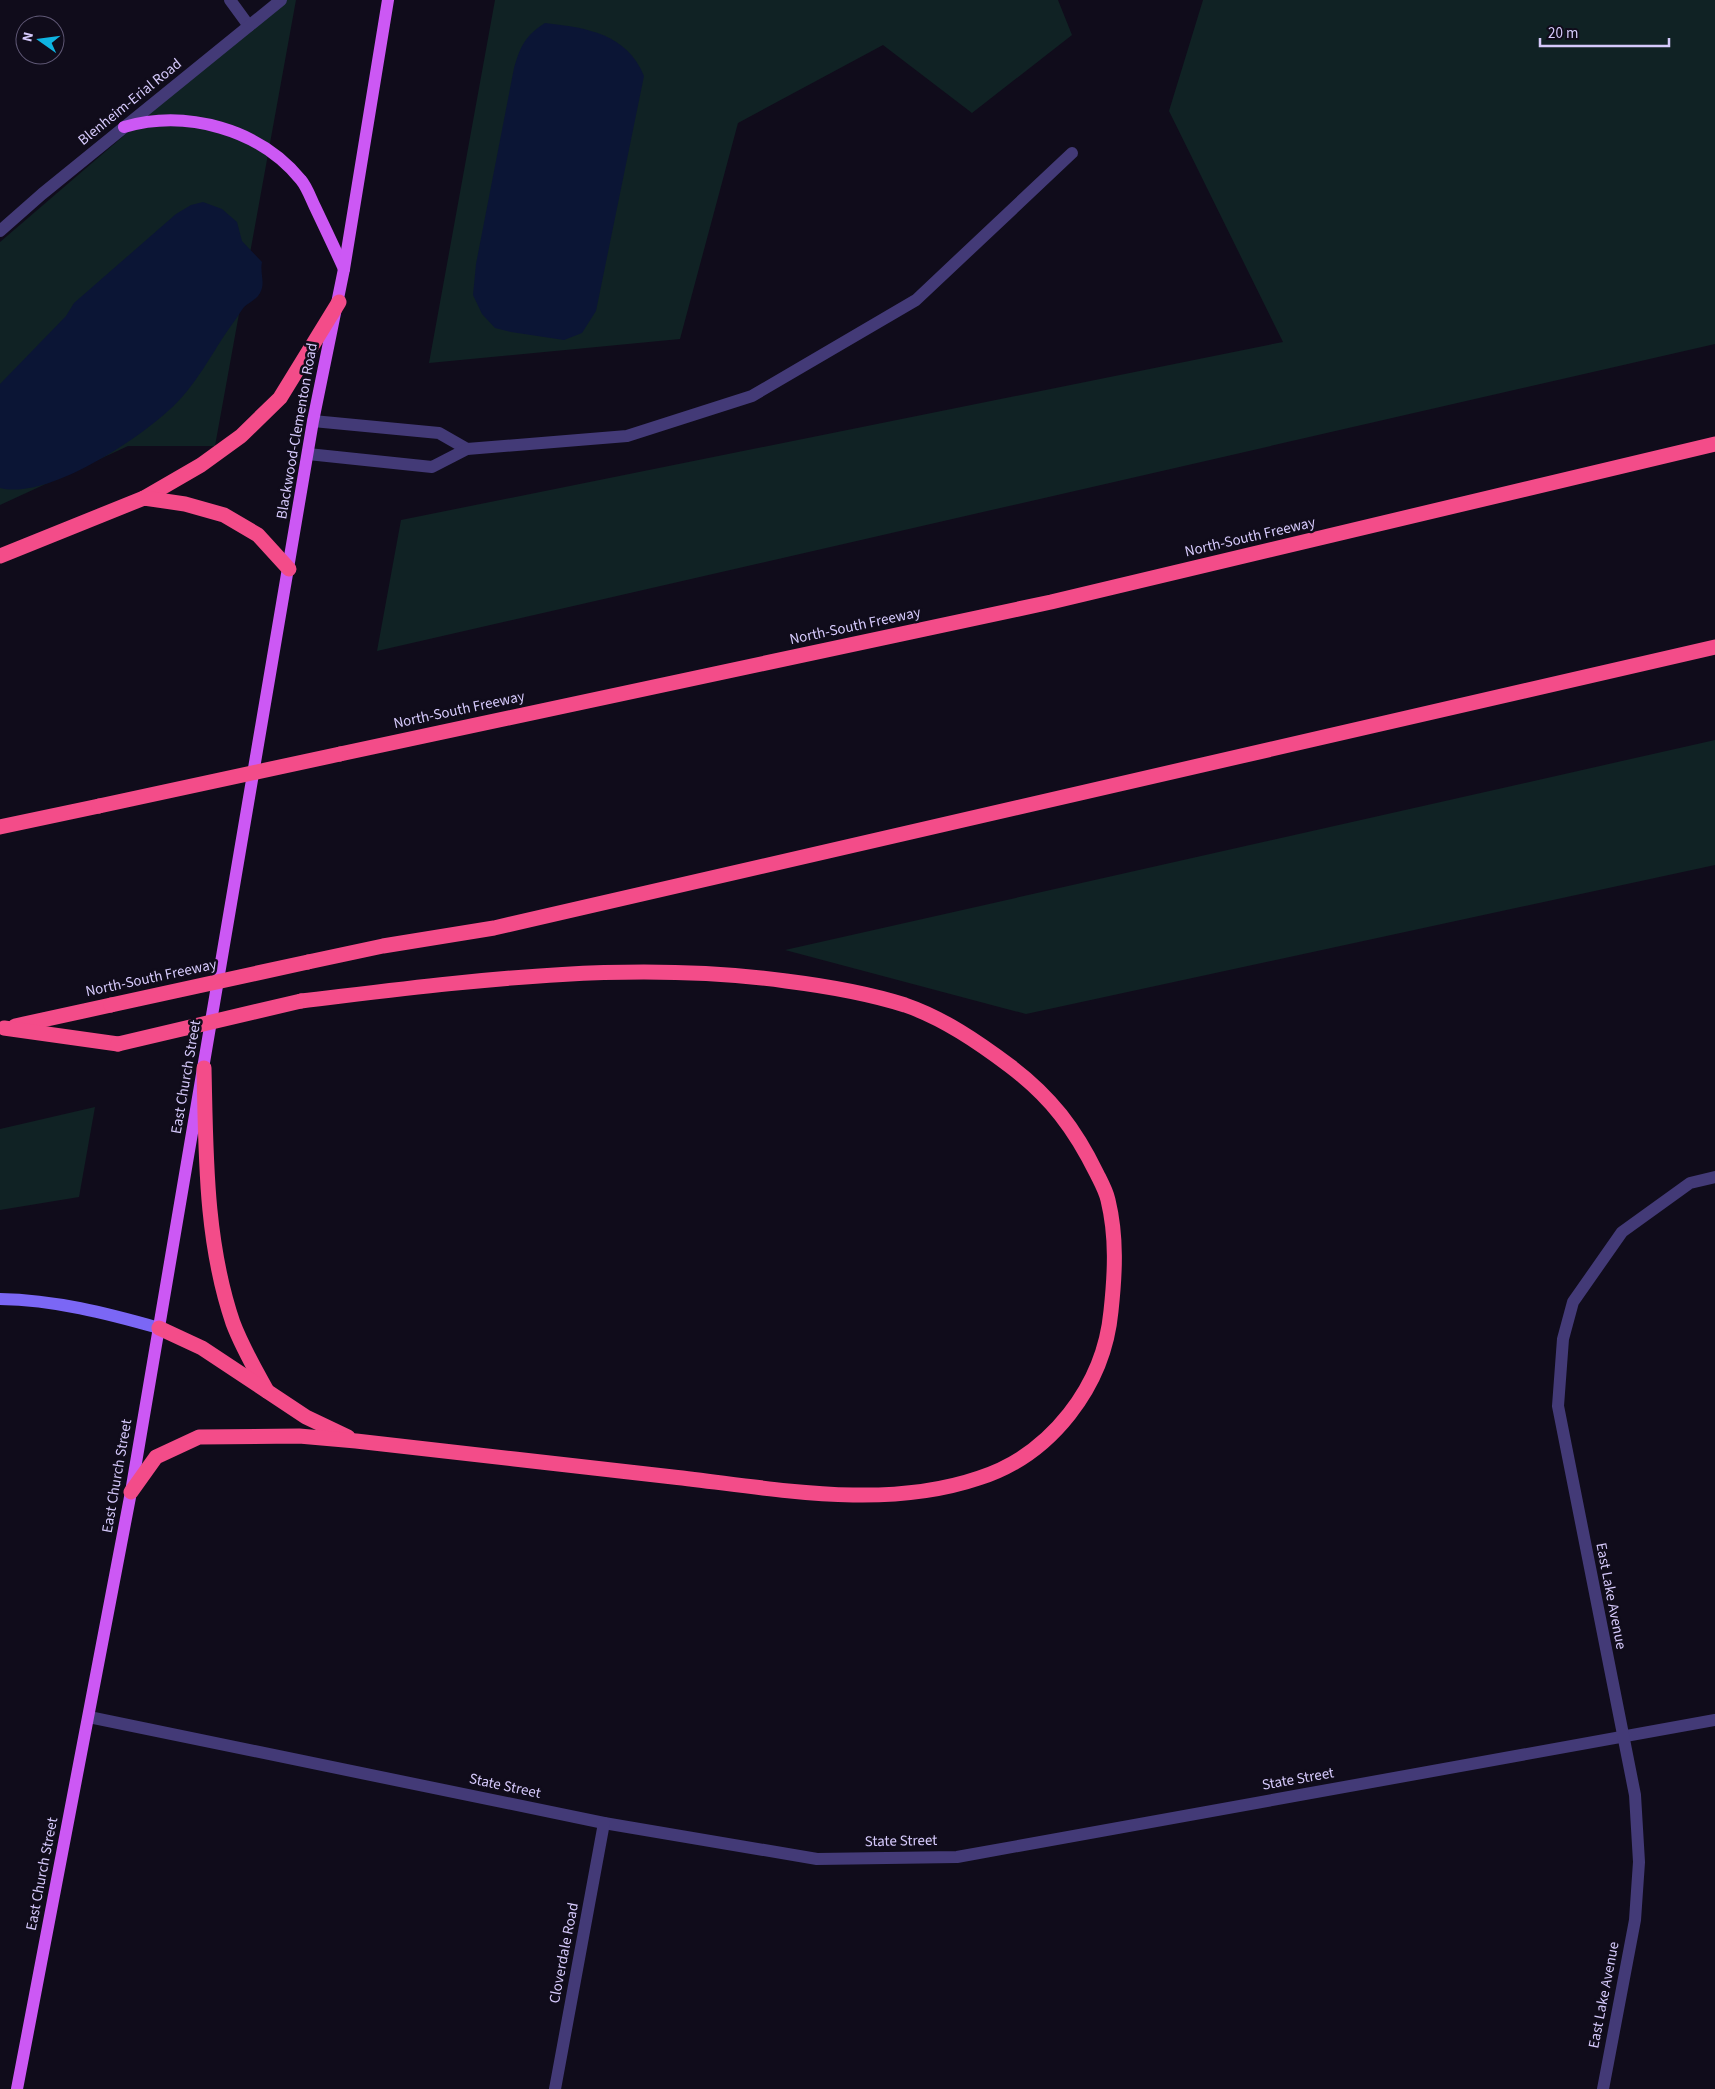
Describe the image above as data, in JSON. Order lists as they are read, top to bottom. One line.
{"streets":{"highway":["North-South Freeway"],"main road":["Blackwood-Clementon Road","East Church Street"],"street":["Blenheim-Erial Road","East Lake Avenue","State Street","Cloverdale Road"]},"crossings":[["Blackwood-Clementon Road","East Church Street"],["East Church Street","State Street"],["East Lake Avenue","State Street"],["State Street","Cloverdale Road"]],"scale_bar":"20 m","north":"left"}
